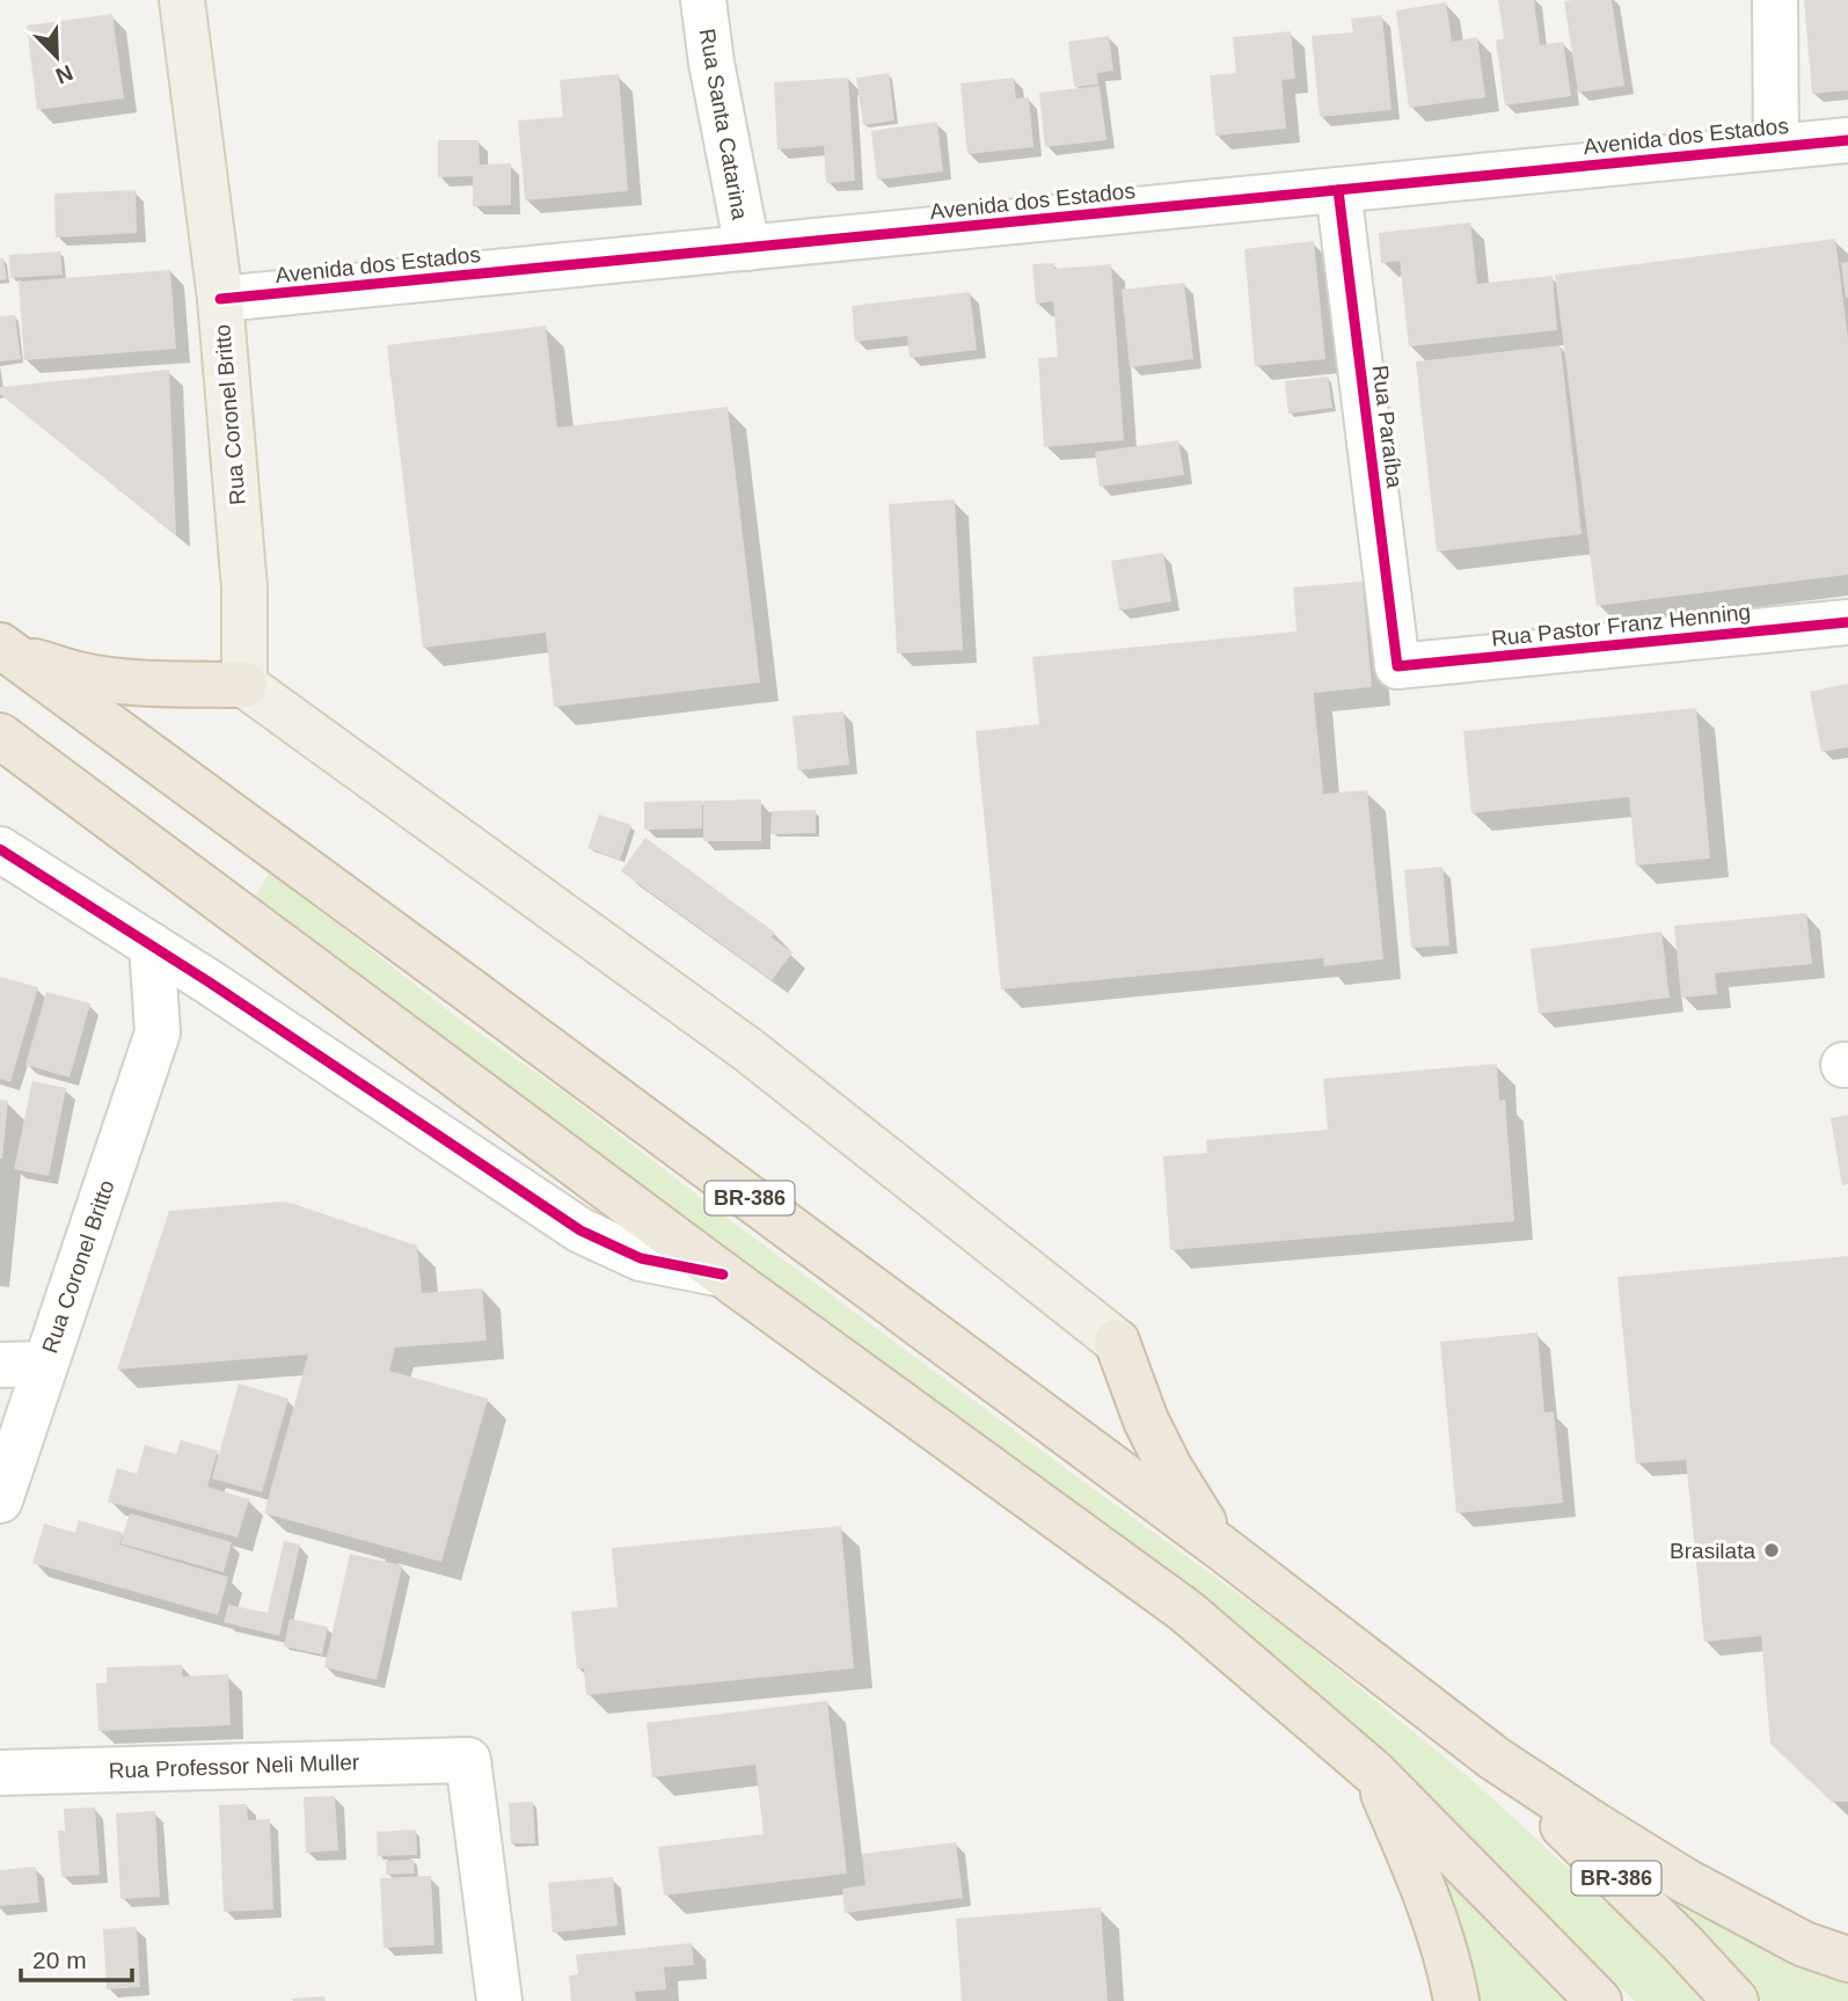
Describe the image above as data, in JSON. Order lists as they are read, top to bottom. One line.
{"streets":{"highway":["BR-386"],"main road":["Rua Coronel Britto"],"street":["Rua Santa Catarina","Avenida dos Estados","Rua Paraíba","Rua Pastor Franz Henning","Rua Professor Neli Muller"]},"crossings":[["Rua Santa Catarina","Avenida dos Estados"],["Avenida dos Estados","Rua Coronel Britto"],["Avenida dos Estados","Rua Paraíba"],["Rua Paraíba","Rua Pastor Franz Henning"]],"places":["Brasilata"],"scale_bar":"20 m","north":"bottom right"}
